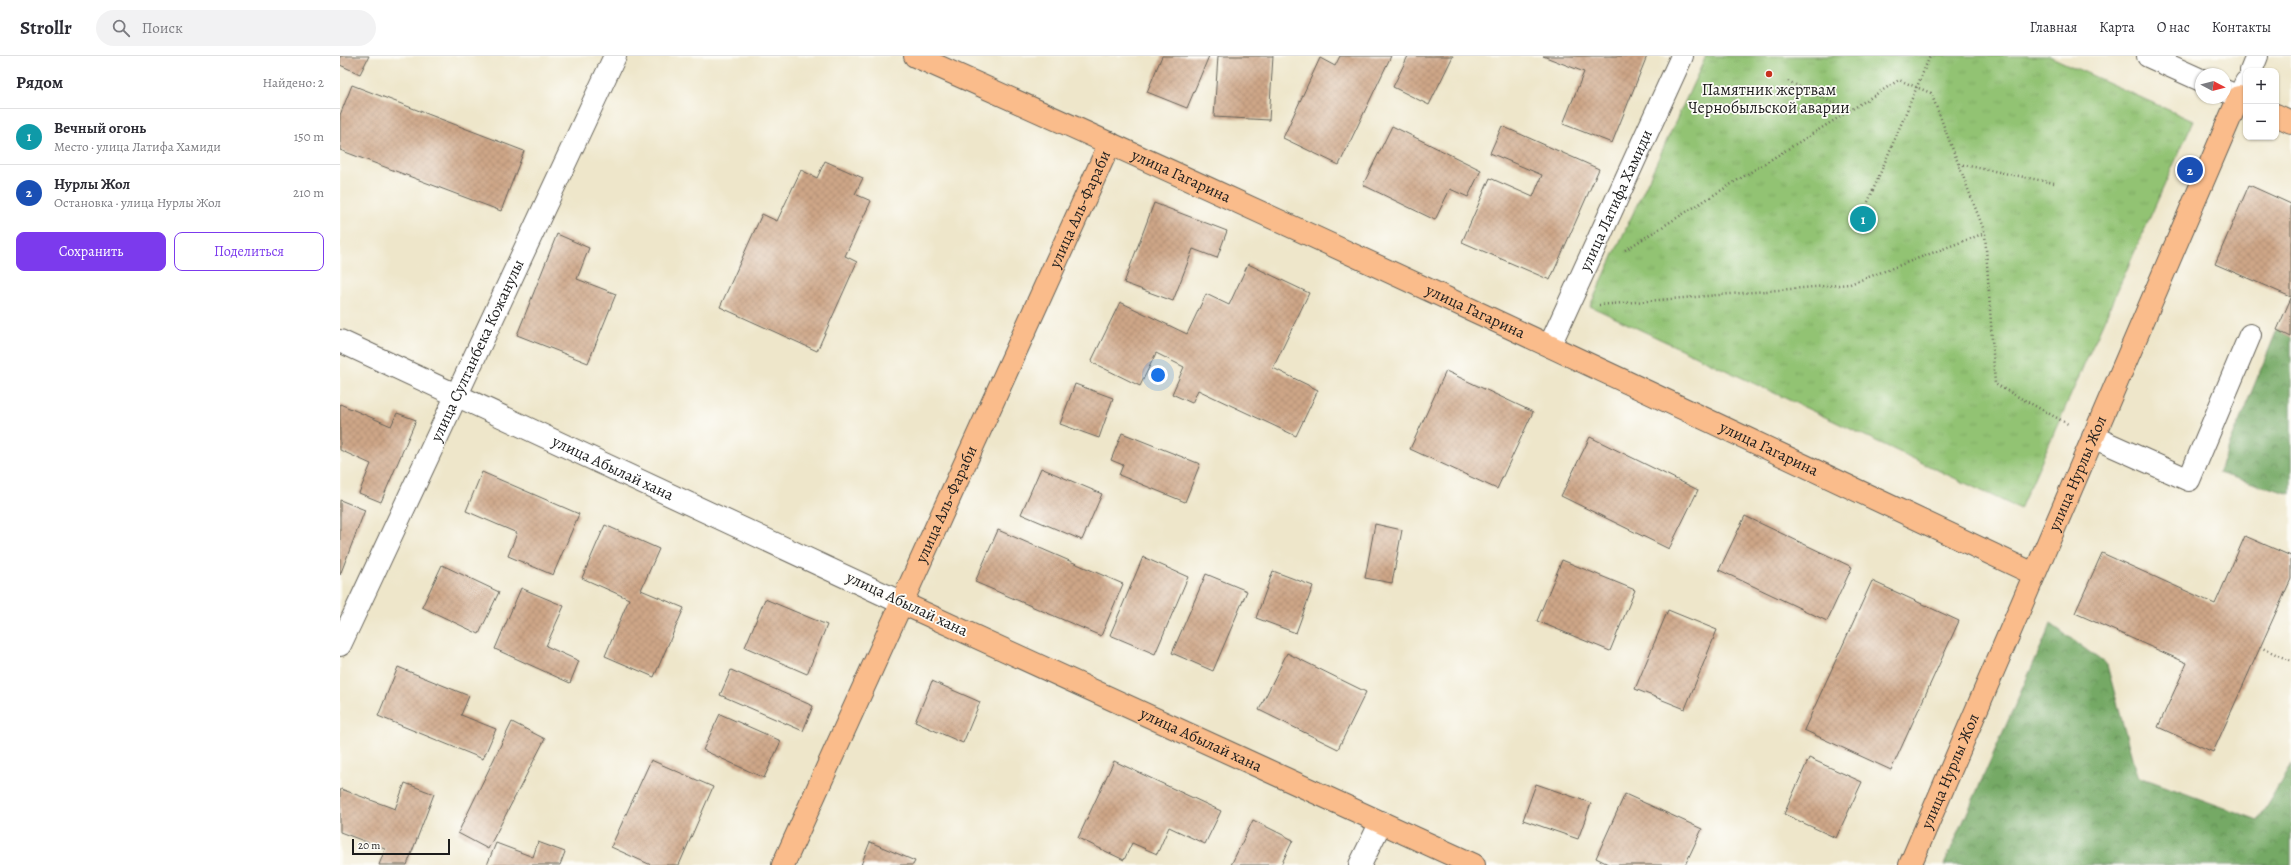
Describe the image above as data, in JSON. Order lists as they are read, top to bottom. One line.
{"streets":{"main road":["улица Гагарина","улица Аль-Фараби","улица Абылай хана","улица Нурлы Жол"],"street":["улица Латифа Хамиди","улица Султанбека Кожанулы"]},"crossings":[["улица Гагарина","улица Латифа Хамиди"],["улица Гагарина","улица Аль-Фараби"],["улица Гагарина","улица Нурлы Жол"],["улица Аль-Фараби","улица Абылай хана"],["улица Султанбека Кожанулы","улица Абылай хана"]],"places":["Памятник жертвам Чернобыльской аварии"],"scale_bar":"20 m","north":"right","page":{"header":"Strollr","search":"Поиск","nav":["Главная","Карта","О нас","Контакты"],"heading":["Рядом","Найдено: 2"],"map_buttons":["+","−"],"list":[{"mark":"1","name":"Вечный огонь","note":"Место · улица Латифа Хамиди","value":"150 m"},{"mark":"2","name":"Нурлы Жол","note":"Остановка · улица Нурлы Жол","value":"210 m"}],"pins":["2","1"],"buttons":["Сохранить","Поделиться"],"scale":"20 m"}}
